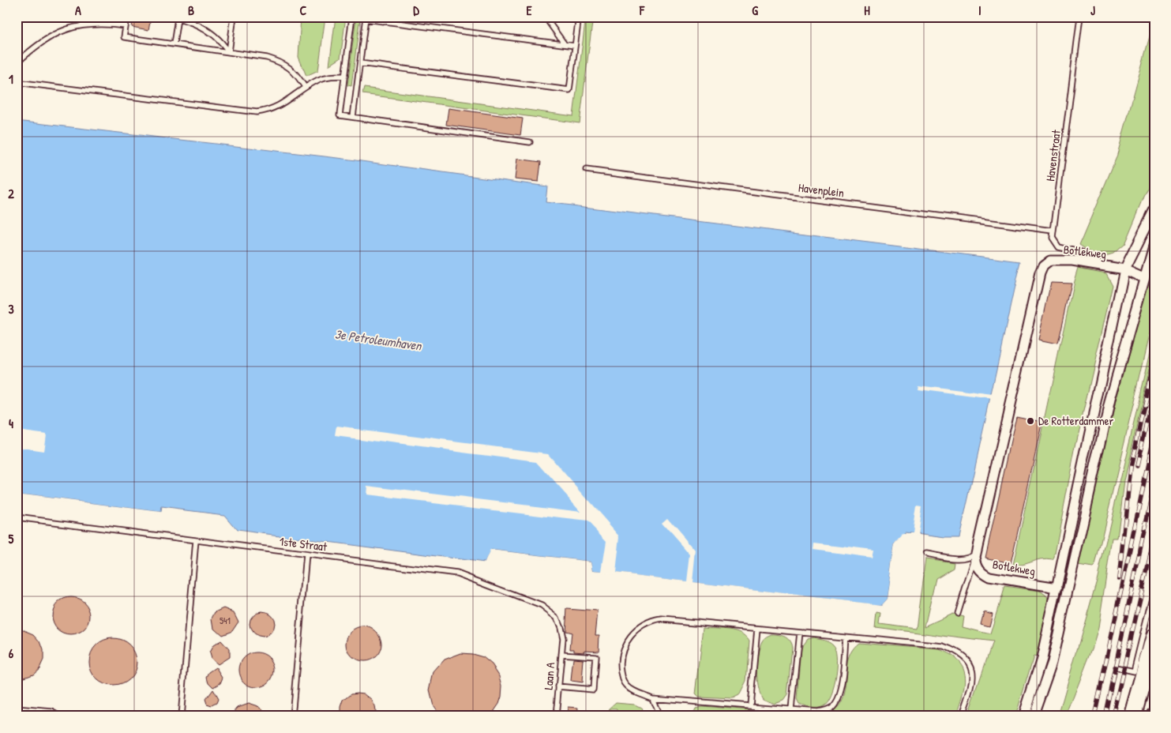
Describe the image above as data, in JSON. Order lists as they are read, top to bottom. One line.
{"streets":{"street":["Botlekweg"],"lane":["Havenstraat","Havenplein","1ste Straat","Laan A"]},"crossings":[["Havenstraat","Havenplein"],["Havenstraat","Botlekweg"],["1ste Straat","Laan A"]],"water":["3e Petroleumhaven"],"places":["De Rotterdammer"],"house_numbers":["541"],"grid":{"columns":["A","B","C","D","E","F","G","H","I","J"],"rows":["1","2","3","4","5","6"]}}
